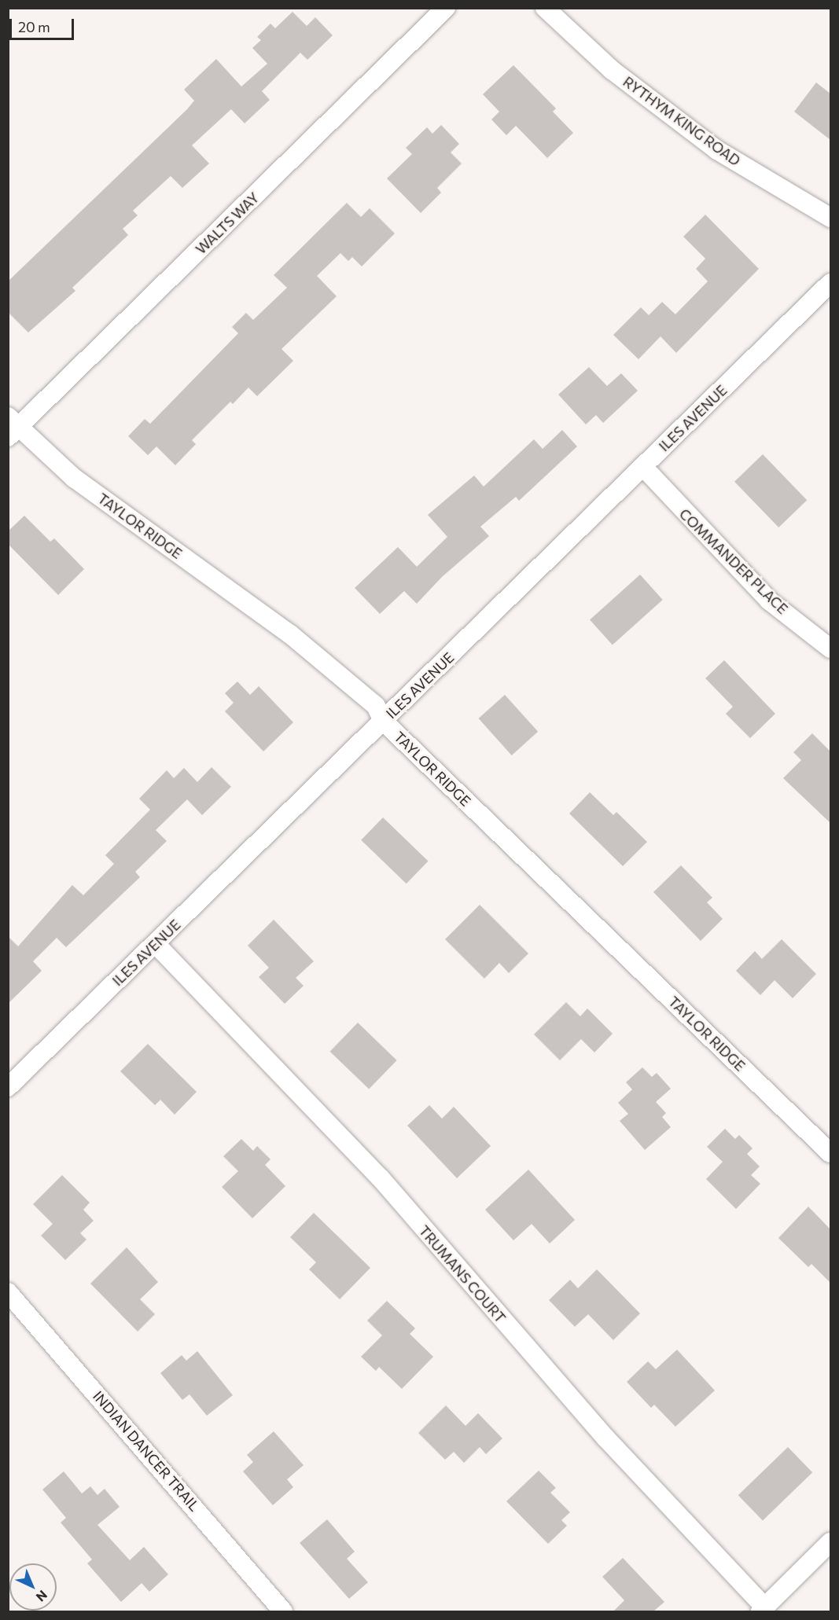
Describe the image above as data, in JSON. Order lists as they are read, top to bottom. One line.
{"streets":{"street":["RYTHYM KING ROAD","WALTS WAY","ILES AVENUE","TAYLOR RIDGE","COMMANDER PLACE","TRUMANS COURT","INDIAN DANCER TRAIL"]},"crossings":[["WALTS WAY","TAYLOR RIDGE"],["ILES AVENUE","TAYLOR RIDGE"],["ILES AVENUE","COMMANDER PLACE"],["ILES AVENUE","TRUMANS COURT"]],"scale_bar":"20 m","north":"bottom right"}
